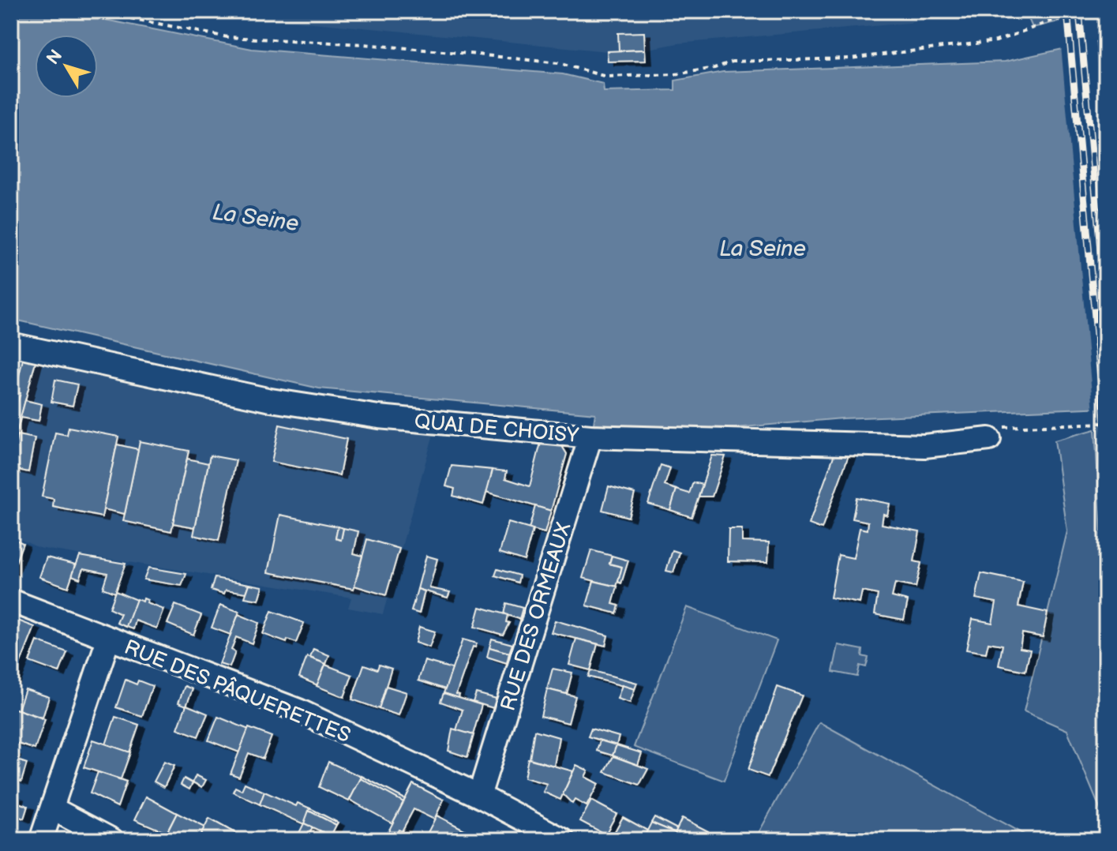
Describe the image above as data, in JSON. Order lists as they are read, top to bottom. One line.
{"streets":{"street":["QUAI DE CHOISY","RUE DES ORMEAUX","RUE DES PÂQUERETTES"]},"crossings":[["QUAI DE CHOISY","RUE DES ORMEAUX"],["RUE DES ORMEAUX","RUE DES PÂQUERETTES"]],"water":["La Seine"],"north":"top left"}
